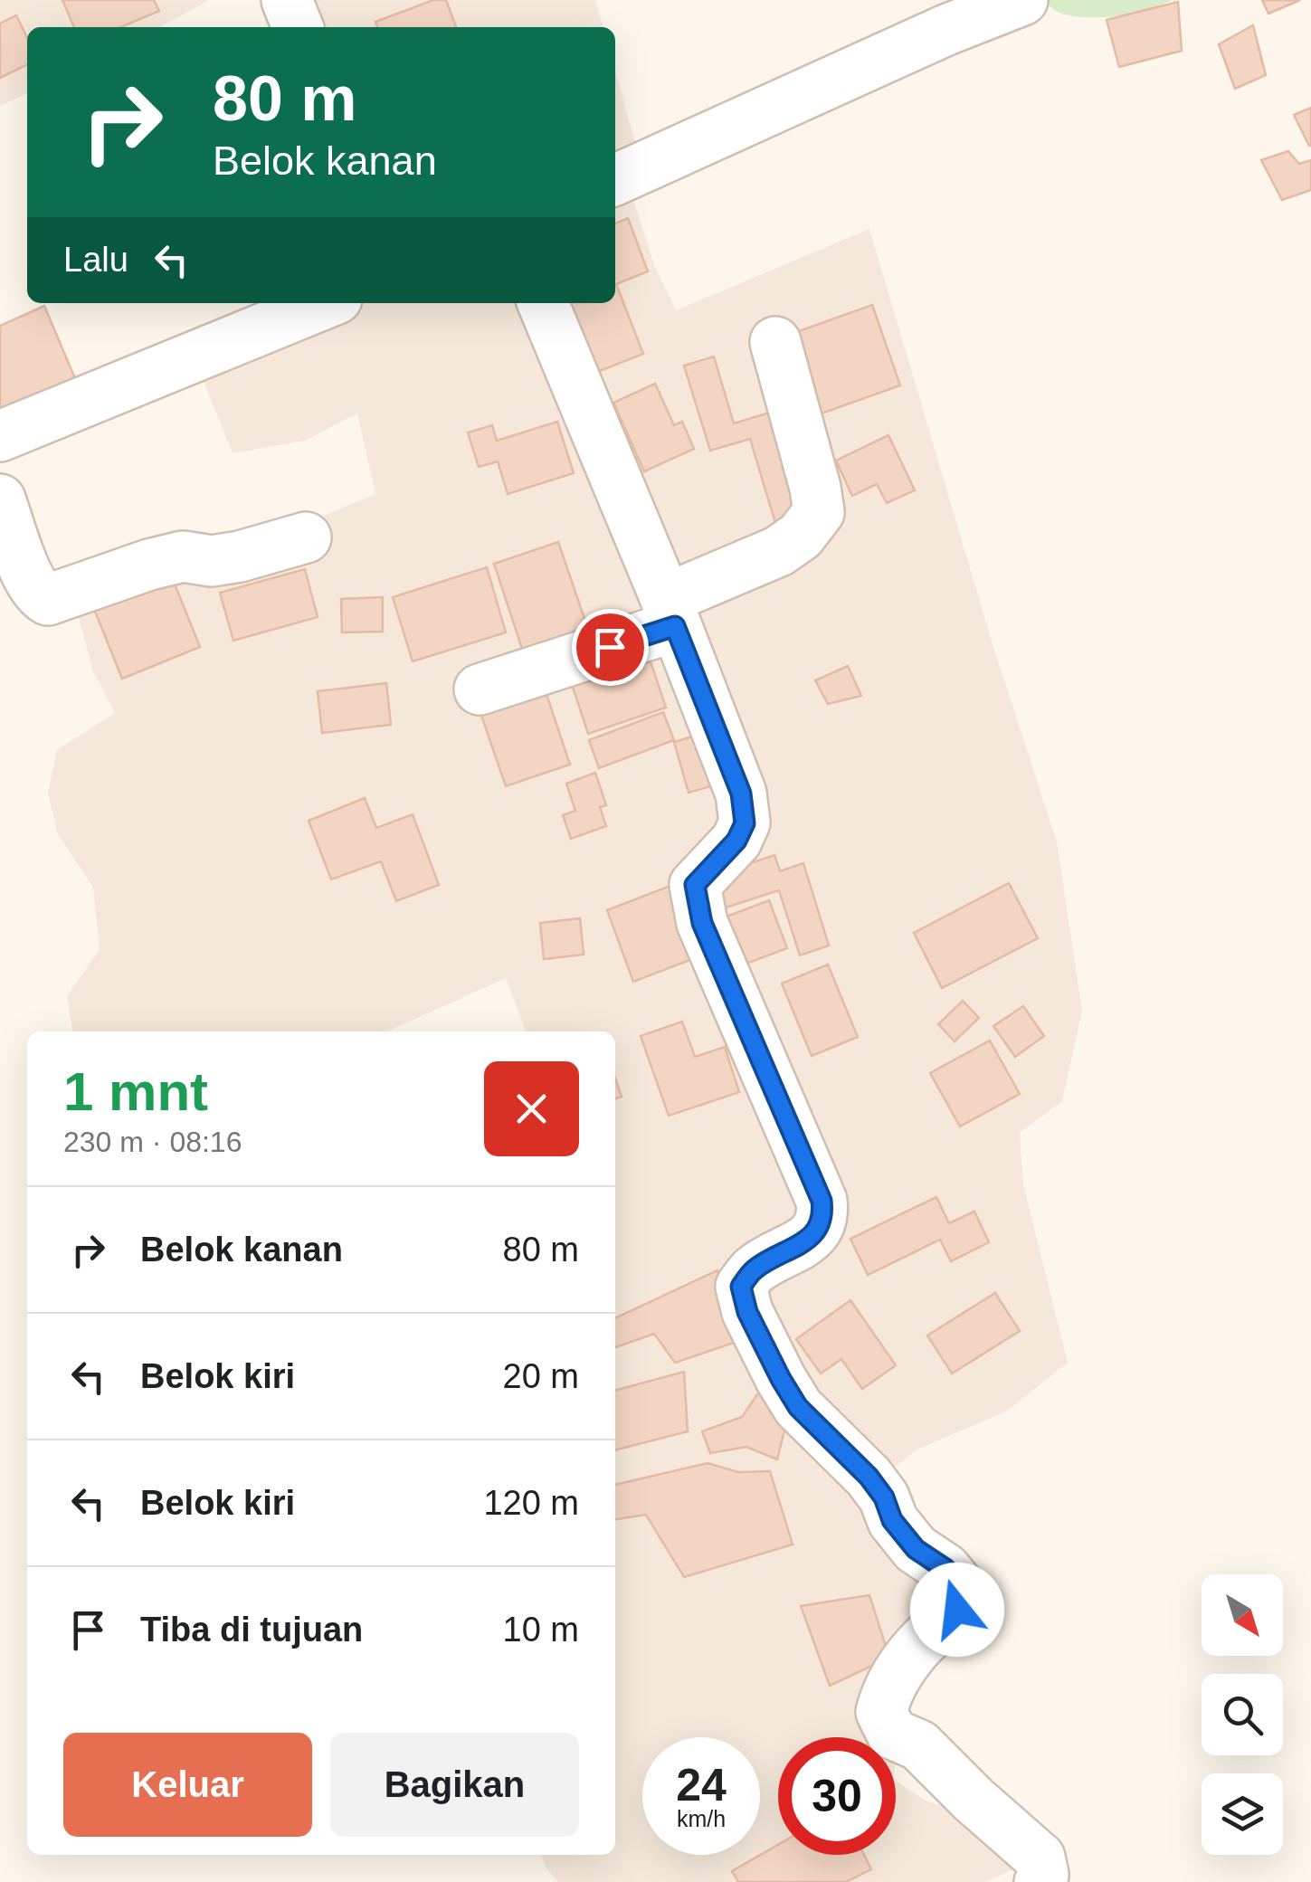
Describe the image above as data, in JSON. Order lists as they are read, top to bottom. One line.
{"north":"bottom right","page":{"turn":["80 m","Belok kanan"],"then":"Lalu","heading":["1 mnt","230 m · 08:16"],"list":[{"name":"Belok kanan","value":"80 m"},{"name":"Belok kiri","value":"20 m"},{"name":"Belok kiri","value":"120 m"},{"name":"Tiba di tujuan","value":"10 m"}],"buttons":["Keluar","Bagikan"],"speed":"24 km/h","limit":"30"}}
